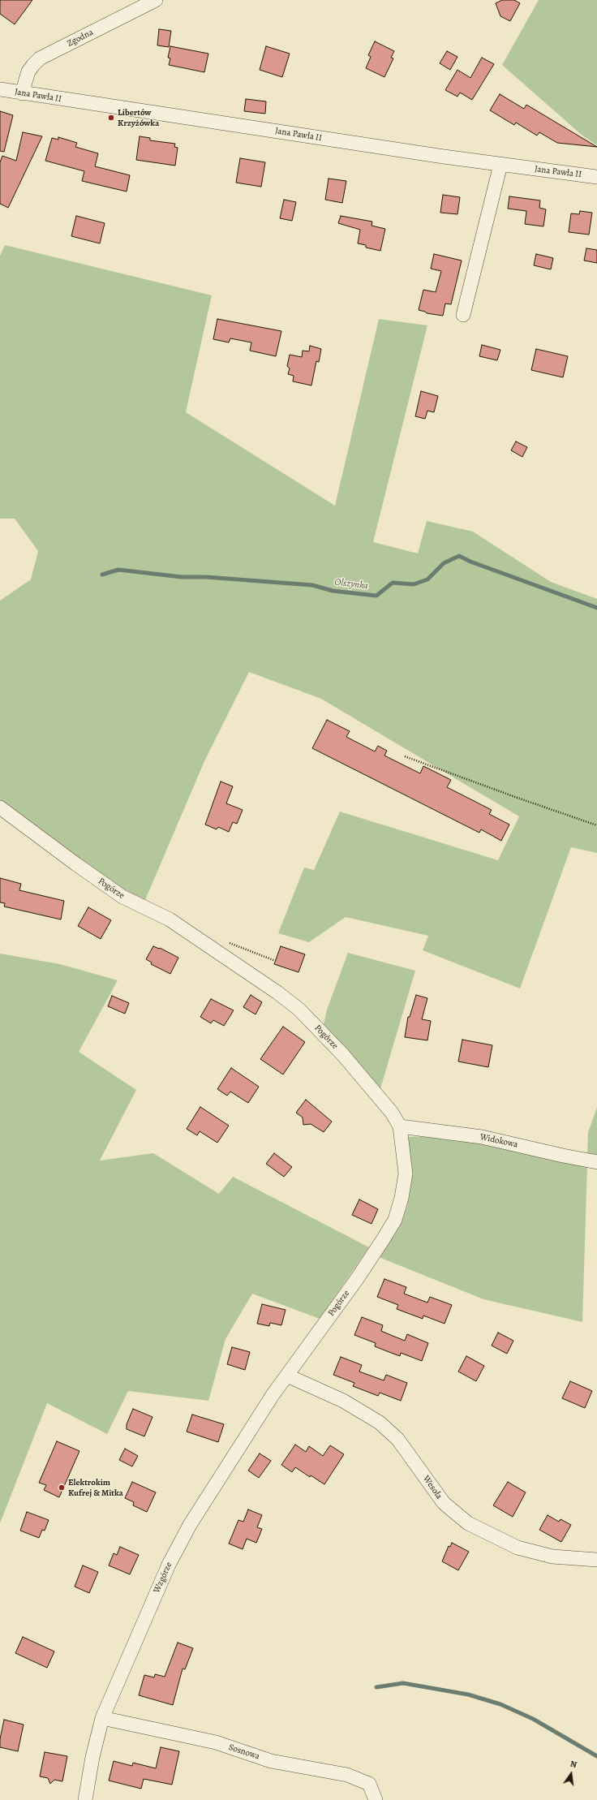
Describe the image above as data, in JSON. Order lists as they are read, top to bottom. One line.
{"streets":{"street":["Zgodna","Jana Pawła II","Pogórze","Widokowa","Wesoła","Wzgórze","Sosnowa"]},"crossings":[["Zgodna","Jana Pawła II"],["Pogórze","Widokowa"],["Pogórze","Wesoła"],["Pogórze","Wzgórze"],["Wesoła","Wzgórze"],["Wzgórze","Sosnowa"]],"water":["Olszynka"],"places":["Libertów Krzyżówka","Elektrokim Kufrej & Mitka"],"north":"top"}
